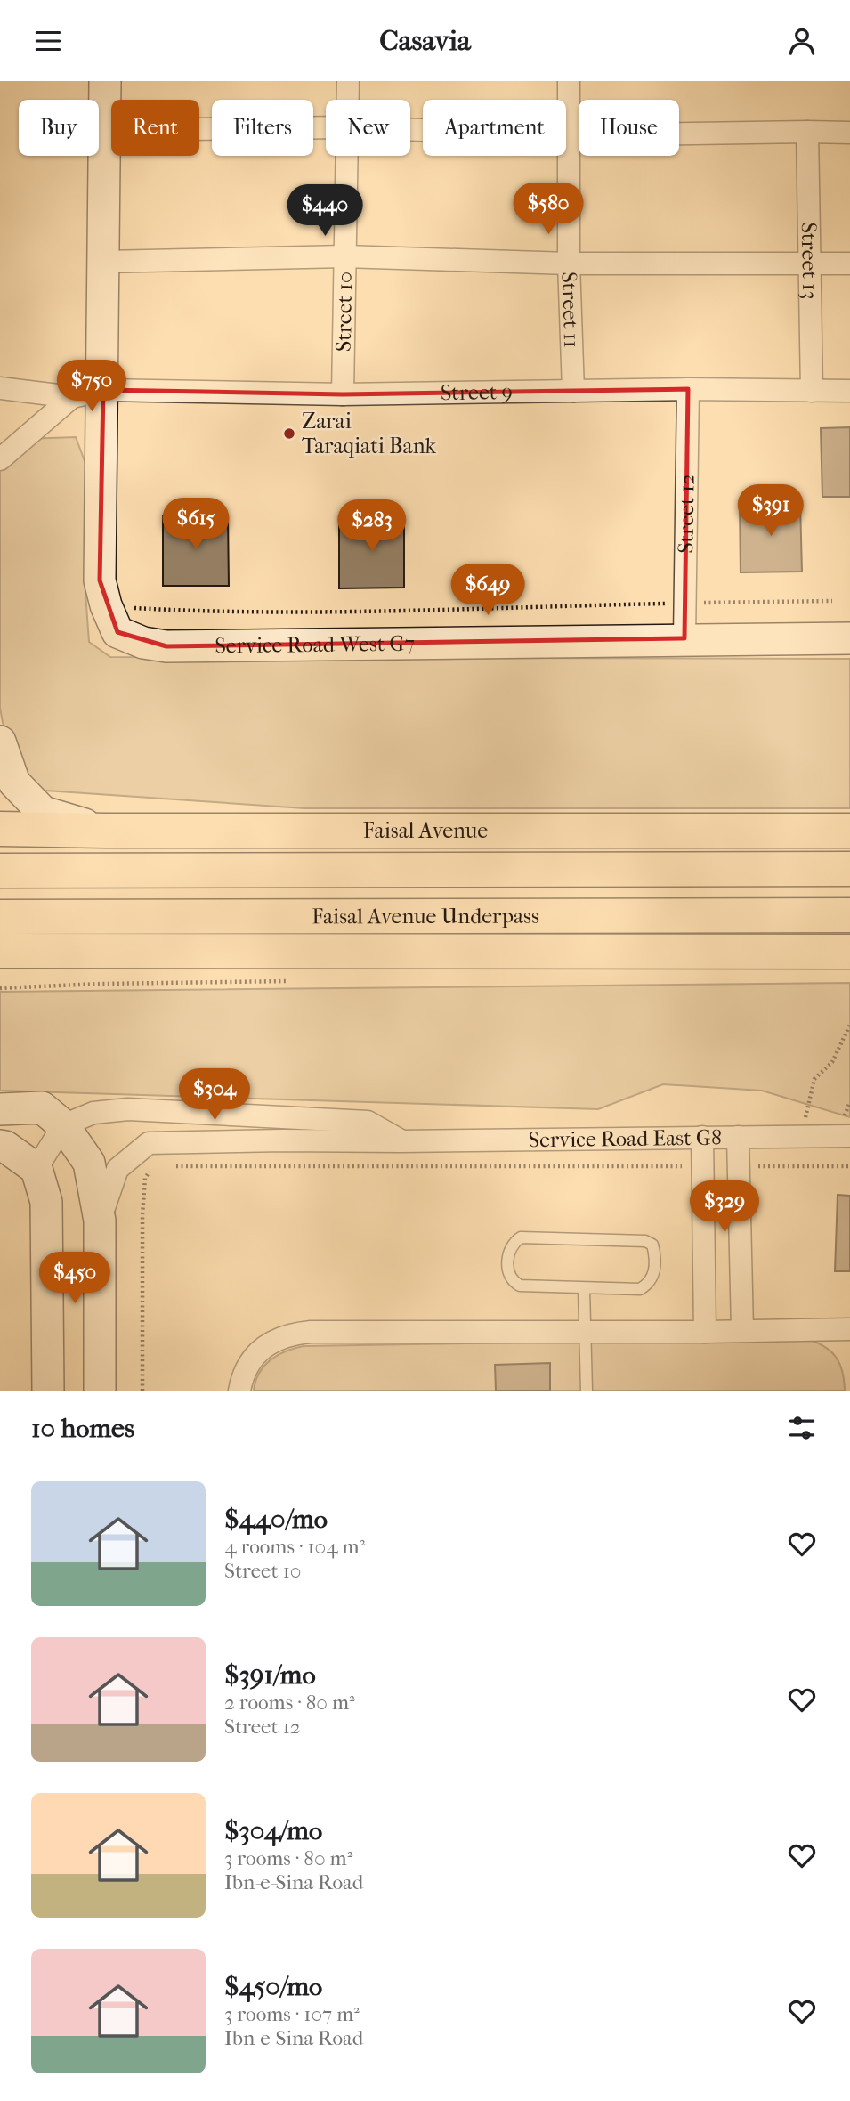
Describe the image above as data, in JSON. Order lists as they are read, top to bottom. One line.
{"streets":{"main road":["Faisal Avenue","Faisal Avenue Underpass"],"street":["Street 13","Street 11","Street 10","Street 9","Street 12","Service Road West G7","Service Road East G8"]},"crossings":[["Street 13","Street 9"],["Street 11","Street 9"],["Street 10","Street 9"],["Street 9","Street 12"],["Street 12","Service Road West G7"]],"places":["Zarai Taraqiati Bank"],"page":{"header":"Casavia","chip":["Buy","Rent","Filters","New","Apartment","House"],"price":["$580","$440","$750","$391","$615","$283","$649","$304","$329","$450"],"heading":"10 homes","list":[{"name":"$440/mo","note":"4 rooms · 104 m² · Street 10"},{"name":"$391/mo","note":"2 rooms · 80 m² · Street 12"},{"name":"$304/mo","note":"3 rooms · 80 m² · Ibn-e-Sina Road"},{"name":"$450/mo","note":"3 rooms · 107 m² · Ibn-e-Sina Road"}]}}
